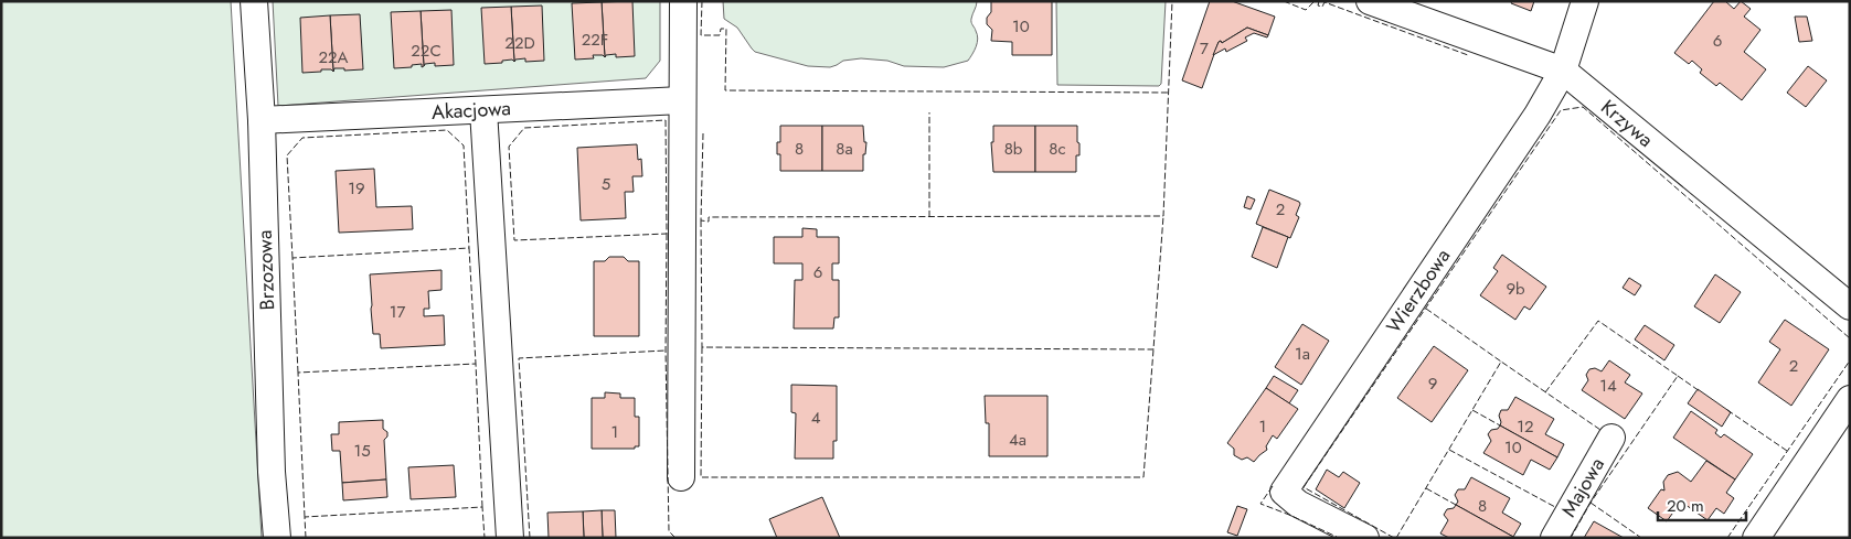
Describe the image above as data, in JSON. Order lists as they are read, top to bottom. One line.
{"streets":{"street":["Akacjowa","Krzywa","Brzozowa","Wierzbowa","Majowa"]},"crossings":[["Akacjowa","Brzozowa"],["Krzywa","Wierzbowa"]],"house_numbers":["10","22F","6","22D","7","22C","22A","8","8a","8b","8c","5","19","2","6","9b","17","1a","2","9","14","4","1","12","1","4a","10","15","8"],"scale_bar":"20 m"}
